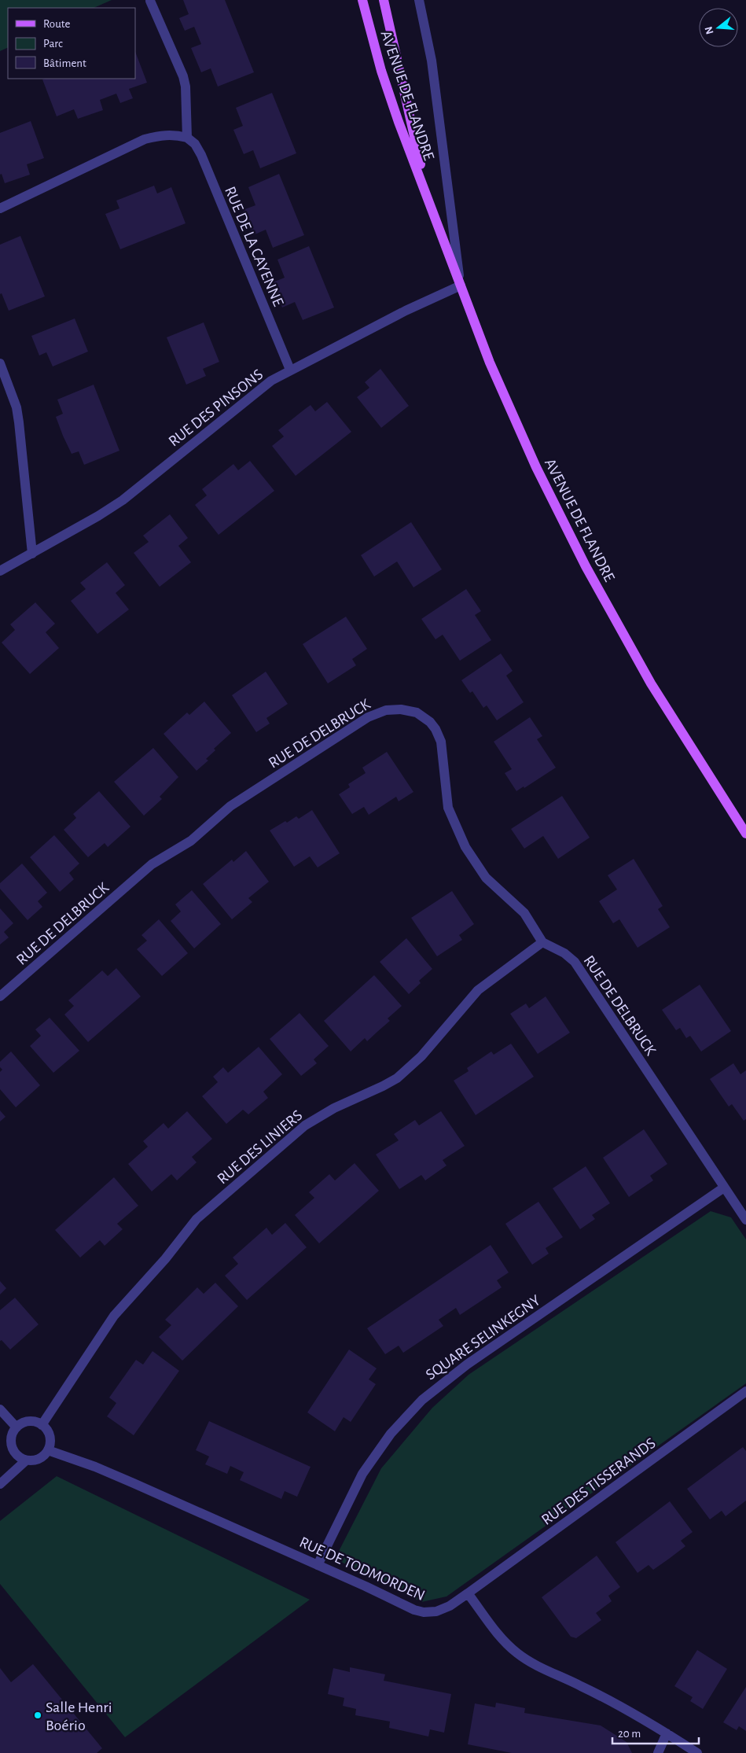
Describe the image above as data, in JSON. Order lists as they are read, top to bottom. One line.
{"streets":{"main road":["AVENUE DE FLANDRE"],"street":["RUE DE LA CAYENNE","RUE DES PINSONS","RUE DE DELBRUCK","RUE DES LINIERS","SQUARE SELINKEGNY","RUE DES TISSERANDS","RUE DE TODMORDEN"]},"crossings":[["AVENUE DE FLANDRE","RUE DES PINSONS"],["RUE DE LA CAYENNE","RUE DES PINSONS"],["RUE DE DELBRUCK","RUE DES LINIERS"],["RUE DE DELBRUCK","SQUARE SELINKEGNY"],["RUE DES LINIERS","RUE DE TODMORDEN"],["SQUARE SELINKEGNY","RUE DE TODMORDEN"],["RUE DES TISSERANDS","RUE DE TODMORDEN"]],"places":["Salle Henri Boério"],"legend":["Route","Parc","Bâtiment"],"scale_bar":"20 m","north":"left"}
